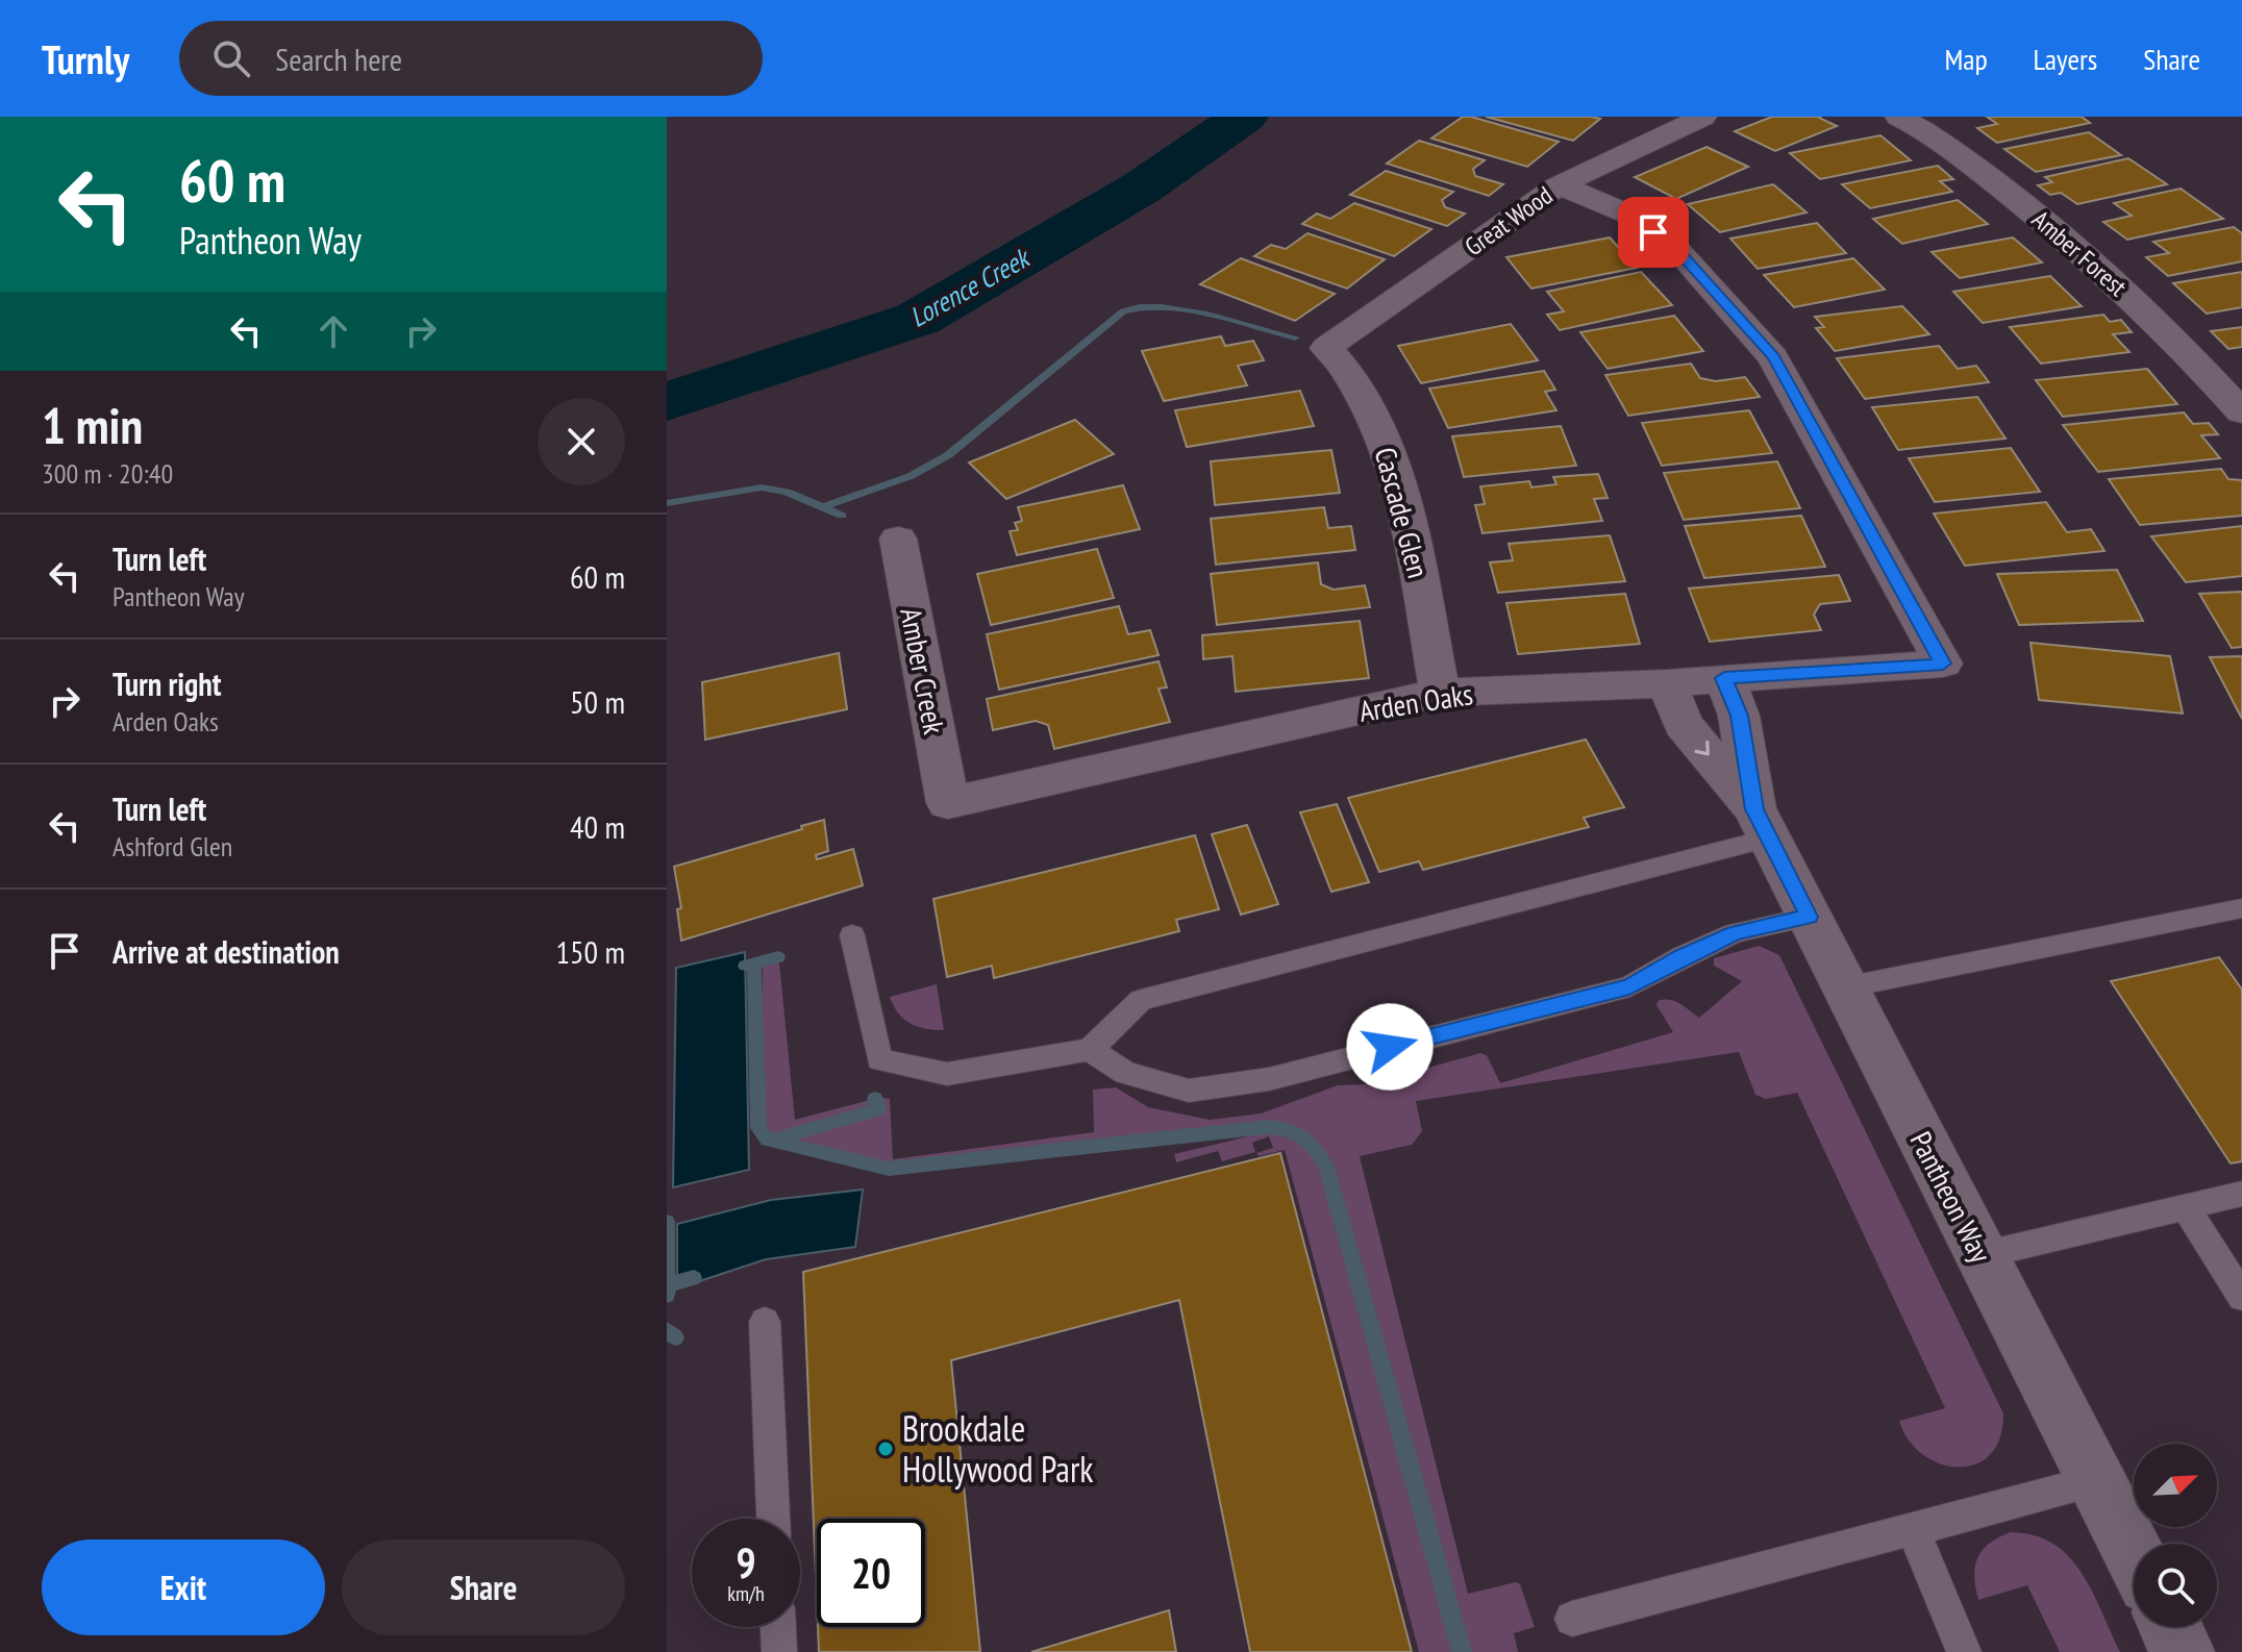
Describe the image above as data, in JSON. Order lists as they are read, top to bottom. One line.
{"streets":{"street":["Great Wood","Amber Forest","Cascade Glen","Amber Creek","Arden Oaks","Pantheon Way"]},"crossings":[["Great Wood","Cascade Glen"],["Great Wood","Arden Oaks"],["Cascade Glen","Arden Oaks"],["Amber Creek","Arden Oaks"],["Arden Oaks","Pantheon Way"]],"water":["Lorence Creek"],"places":["Brookdale Hollywood Park"],"north":"top right","page":{"header":"Turnly","search":"Search here","nav":["Map","Layers","Share"],"turn":["60 m","Pantheon Way"],"heading":["1 min","300 m · 20:40"],"list":[{"name":"Turn left","note":"Pantheon Way","value":"60 m"},{"name":"Turn right","note":"Arden Oaks","value":"50 m"},{"name":"Turn left","note":"Ashford Glen","value":"40 m"},{"name":"Arrive at destination","value":"150 m"}],"speed":"9 km/h","limit":"20","buttons":["Exit","Share"]}}
